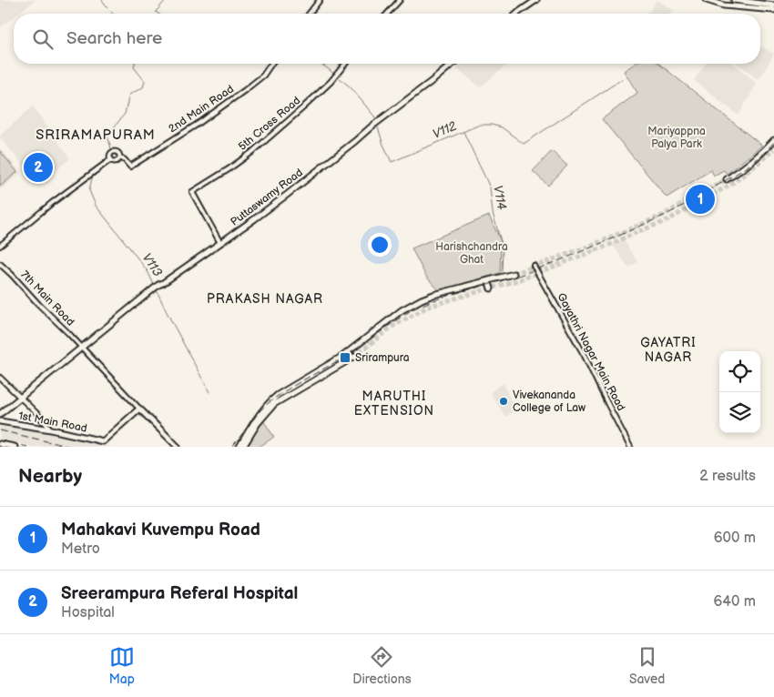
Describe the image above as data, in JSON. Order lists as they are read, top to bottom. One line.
{"streets":{"main road":["Puttaswamy Road","1st Main Road"],"street":["2nd Main Road","5th Cross Road","7th Main Road","Gayathri Nagar Main Road"]},"crossings":[["5th Cross Road","Puttaswamy Road"],["Puttaswamy Road","7th Main Road"],["7th Main Road","1st Main Road"]],"districts":["SRIRAMAPURAM","PRAKASH NAGAR","GAYATRI NAGAR","MARUTHI EXTENSION"],"water":["V112","V114","V113"],"parks":["Mariyappna Palya Park","Harishchandra Ghat"],"places":{"transit":["Srirampura"],"other":["Vivekananda College of Law"]},"page":{"search":"Search here","pins":["2","1"],"heading":["Nearby","2 results"],"list":[{"mark":"1","name":"Mahakavi Kuvempu Road","note":"Metro","value":"600 m"},{"mark":"2","name":"Sreerampura Referal Hospital","note":"Hospital","value":"640 m"}],"nav":["Map","Directions","Saved"]}}
